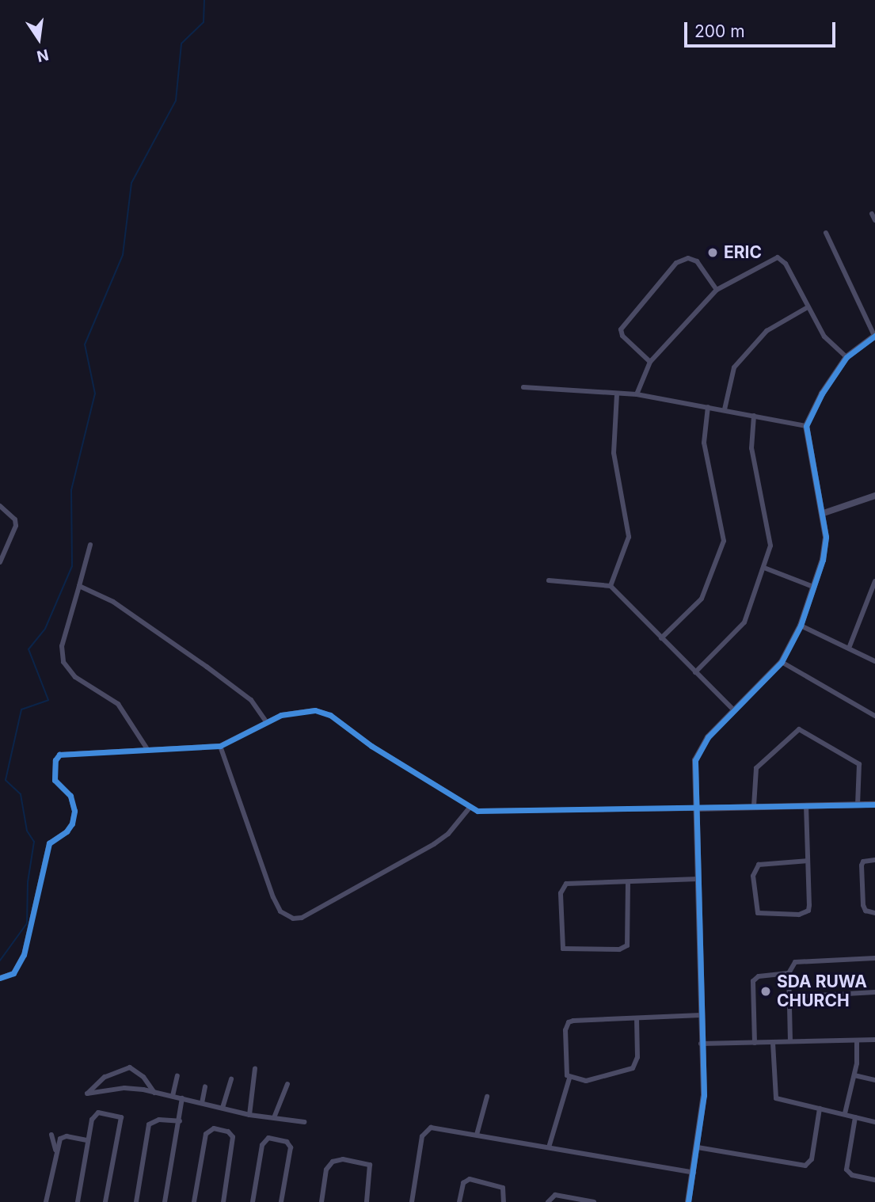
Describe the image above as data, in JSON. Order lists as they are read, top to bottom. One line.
{"places":["ERIC","SDA RUWA CHURCH"],"scale_bar":"200 m","north":"bottom"}
